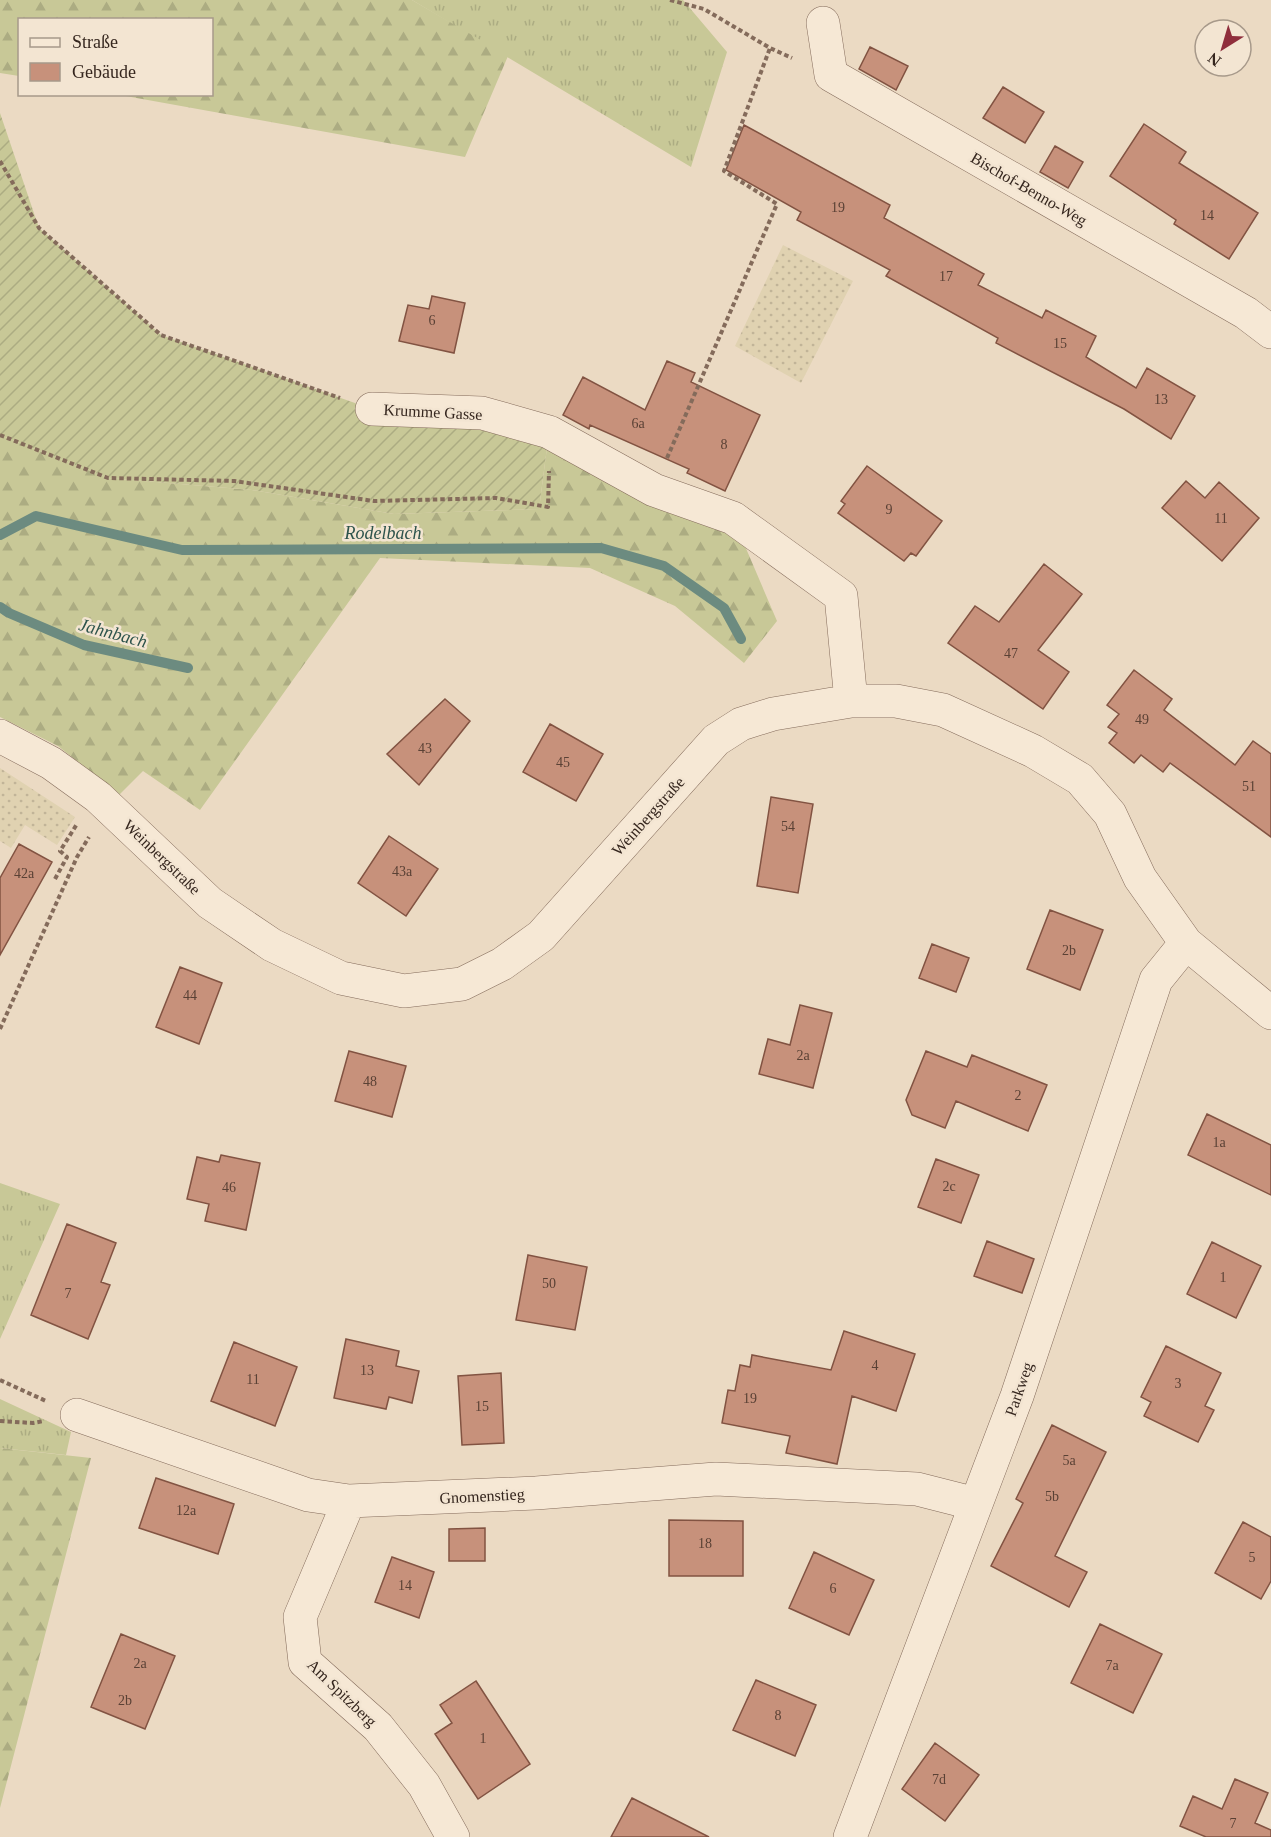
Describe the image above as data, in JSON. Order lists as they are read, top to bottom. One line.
{"streets":{"street":["Bischof-Benno-Weg","Krumme Gasse","Weinbergstraße","Parkweg","Gnomenstieg","Am Spitzberg"]},"crossings":[["Krumme Gasse","Weinbergstraße"],["Weinbergstraße","Parkweg"],["Parkweg","Gnomenstieg"],["Gnomenstieg","Am Spitzberg"]],"water":["Rodelbach","Jahnbach"],"house_numbers":["19","14","17","6","15","13","6a","8","9","11","47","49","43","45","51","54","43a","42a","2b","44","2a","48","2","1a","2c","46","1","50","7","4","13","11","3","19","15","5a","5b","12a","18","5","14","6","2a","7a","2b","8","1","7d","7"],"legend":["Straße","Gebäude"],"north":"bottom left"}
